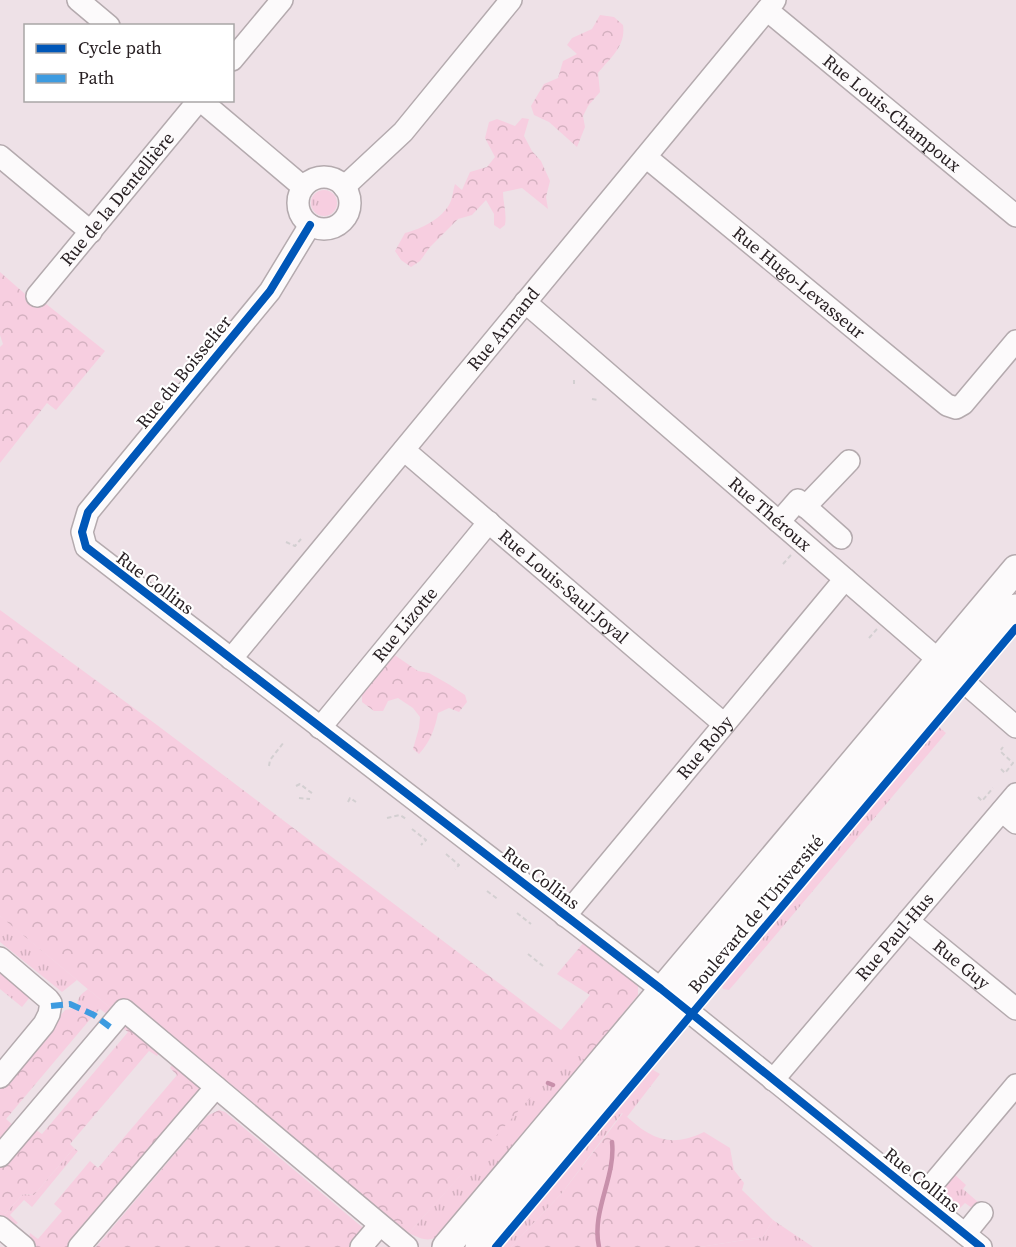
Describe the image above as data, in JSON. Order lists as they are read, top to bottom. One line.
{"streets":{"main road":["Boulevard de l'Université"],"street":["Rue Louis-Champoux","Rue de la Dentellière","Rue Hugo-Levasseur","Rue Armand","Rue du Boisselier","Rue Théroux","Rue Collins","Rue Louis-Saul-Joyal","Rue Lizotte","Rue Roby","Rue Paul-Hus","Rue Guy"]},"crossings":[["Rue Louis-Champoux","Rue Armand"],["Rue Hugo-Levasseur","Rue Armand"],["Rue Armand","Rue Théroux"],["Rue Armand","Rue Collins"],["Rue Armand","Rue Louis-Saul-Joyal"],["Rue du Boisselier","Rue Collins"],["Rue Théroux","Rue Roby"],["Rue Théroux","Boulevard de l'Université"],["Rue Collins","Rue Lizotte"],["Rue Collins","Rue Roby"],["Rue Collins","Boulevard de l'Université"],["Rue Collins","Rue Paul-Hus"],["Rue Louis-Saul-Joyal","Rue Lizotte"],["Rue Louis-Saul-Joyal","Rue Roby"],["Rue Paul-Hus","Rue Guy"]],"legend":["Cycle path","Path"]}
